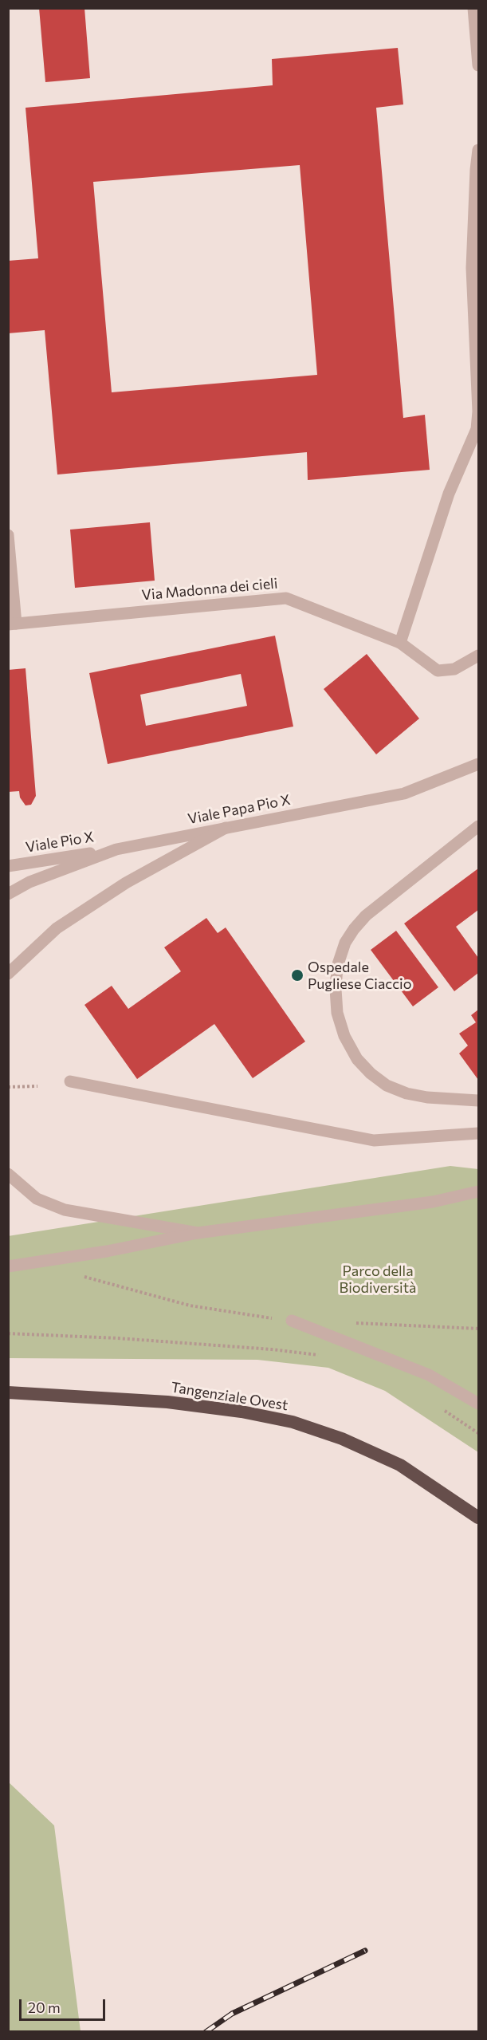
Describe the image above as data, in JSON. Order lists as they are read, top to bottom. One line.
{"streets":{"highway":["Tangenziale Ovest"],"street":["Via Madonna dei cieli","Viale Papa Pio X","Viale Pio X"]},"crossings":[["Viale Papa Pio X","Viale Pio X"]],"parks":["Parco della Biodiversità"],"places":["Ospedale Pugliese Ciaccio"],"scale_bar":"20 m"}
